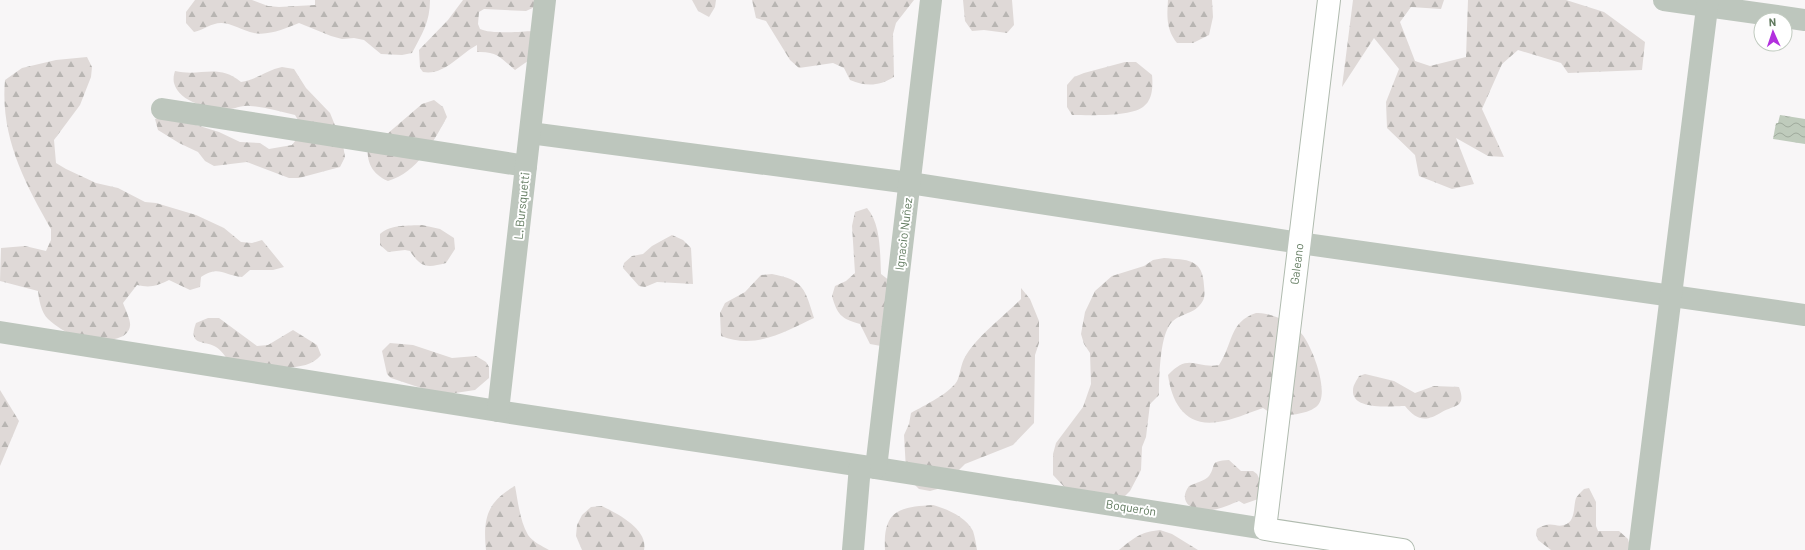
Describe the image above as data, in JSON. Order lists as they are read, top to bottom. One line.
{"streets":{"street":["L. Bursquetti","Ignacio Nuñez","Galeano","Boquerón"]},"crossings":[["L. Bursquetti","Boquerón"],["Ignacio Nuñez","Boquerón"],["Galeano","Boquerón"]],"north":"top"}
